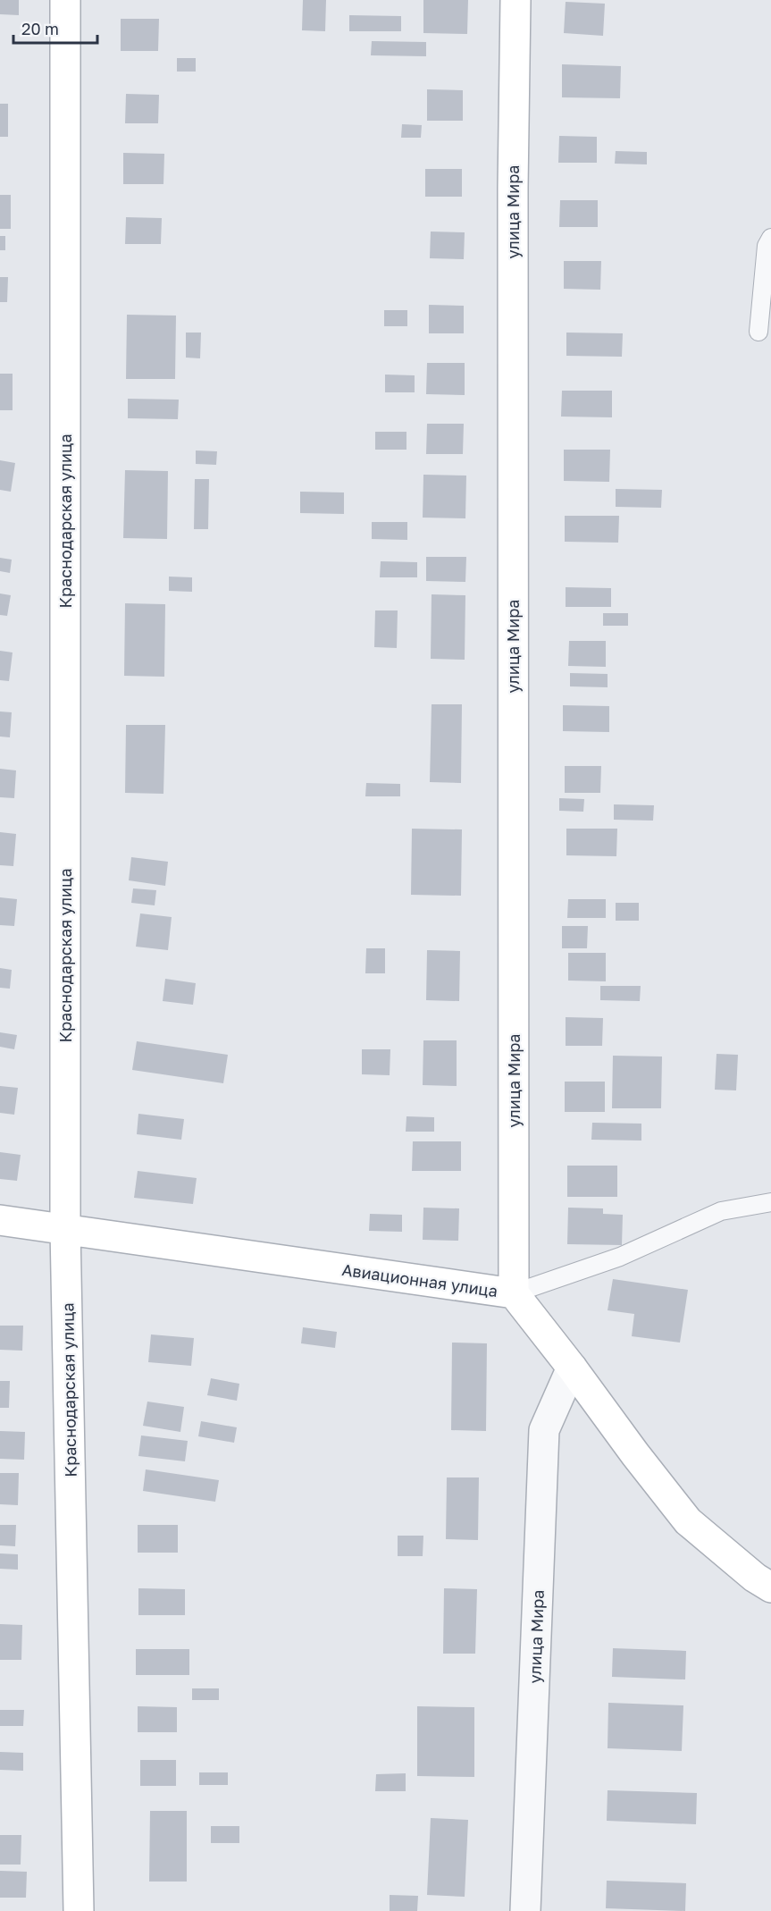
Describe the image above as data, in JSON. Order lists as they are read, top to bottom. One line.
{"streets":{"main road":["улица Мира","Краснодарская улица","Авиационная улица"]},"crossings":[["улица Мира","Авиационная улица"],["Краснодарская улица","Авиационная улица"]],"scale_bar":"20 m"}
